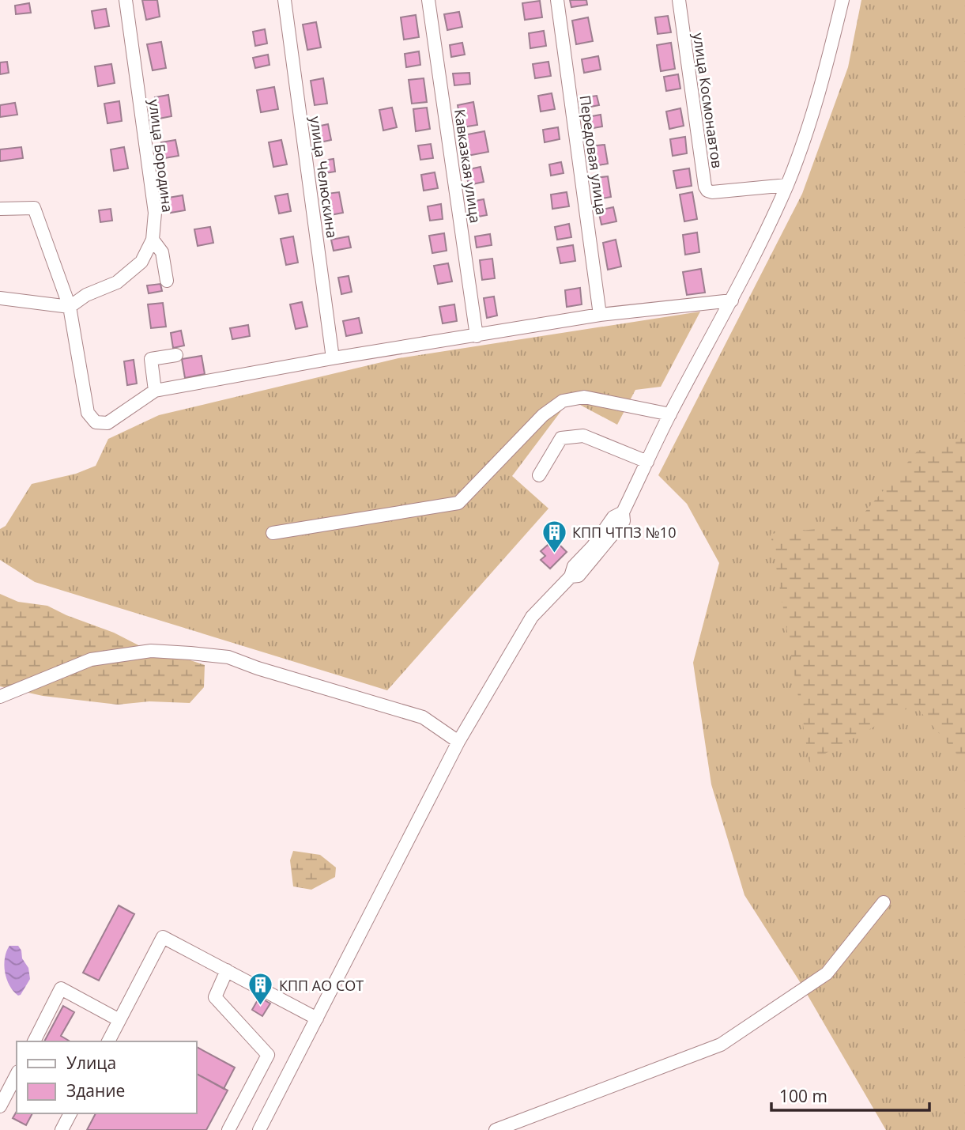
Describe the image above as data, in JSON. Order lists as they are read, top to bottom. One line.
{"streets":{"street":["улица Космонавтов","Передовая улица","улица Бородина","Кавказкая улица","улица Челюскина"]},"places":{"building":["КПП ЧТПЗ №10","КПП АО СОТ"]},"legend":["Улица","Здание"],"scale_bar":"100 m"}
